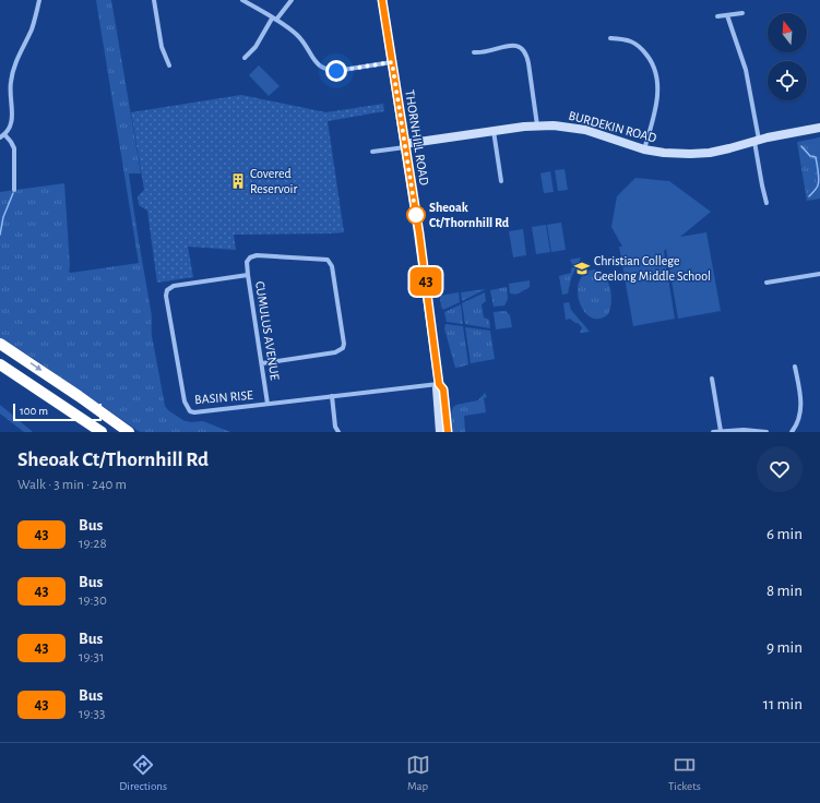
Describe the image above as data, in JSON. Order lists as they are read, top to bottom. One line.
{"streets":{"street":["BURDEKIN ROAD","THORNHILL ROAD","CUMULUS AVENUE","BASIN RISE"]},"crossings":[["BURDEKIN ROAD","THORNHILL ROAD"],["THORNHILL ROAD","BASIN RISE"],["CUMULUS AVENUE","BASIN RISE"]],"places":{"building":["Covered Reservoir"],"other":["Sheoak Ct/Thornhill Rd"],"school or university":["Christian College Geelong Middle School"]},"lines":["bus line 43"],"scale_bar":"100 m","north":"top","page":{"on_map":"43","scale":"100 m","heading":["Sheoak Ct/Thornhill Rd","Walk · 3 min · 240 m"],"list":[{"mark":"43","name":"Bus","note":"19:28","value":"6 min"},{"mark":"43","name":"Bus","note":"19:30","value":"8 min"},{"mark":"43","name":"Bus","note":"19:31","value":"9 min"},{"mark":"43","name":"Bus","note":"19:33","value":"11 min"}],"tabs":["Directions","Map","Tickets"]}}
